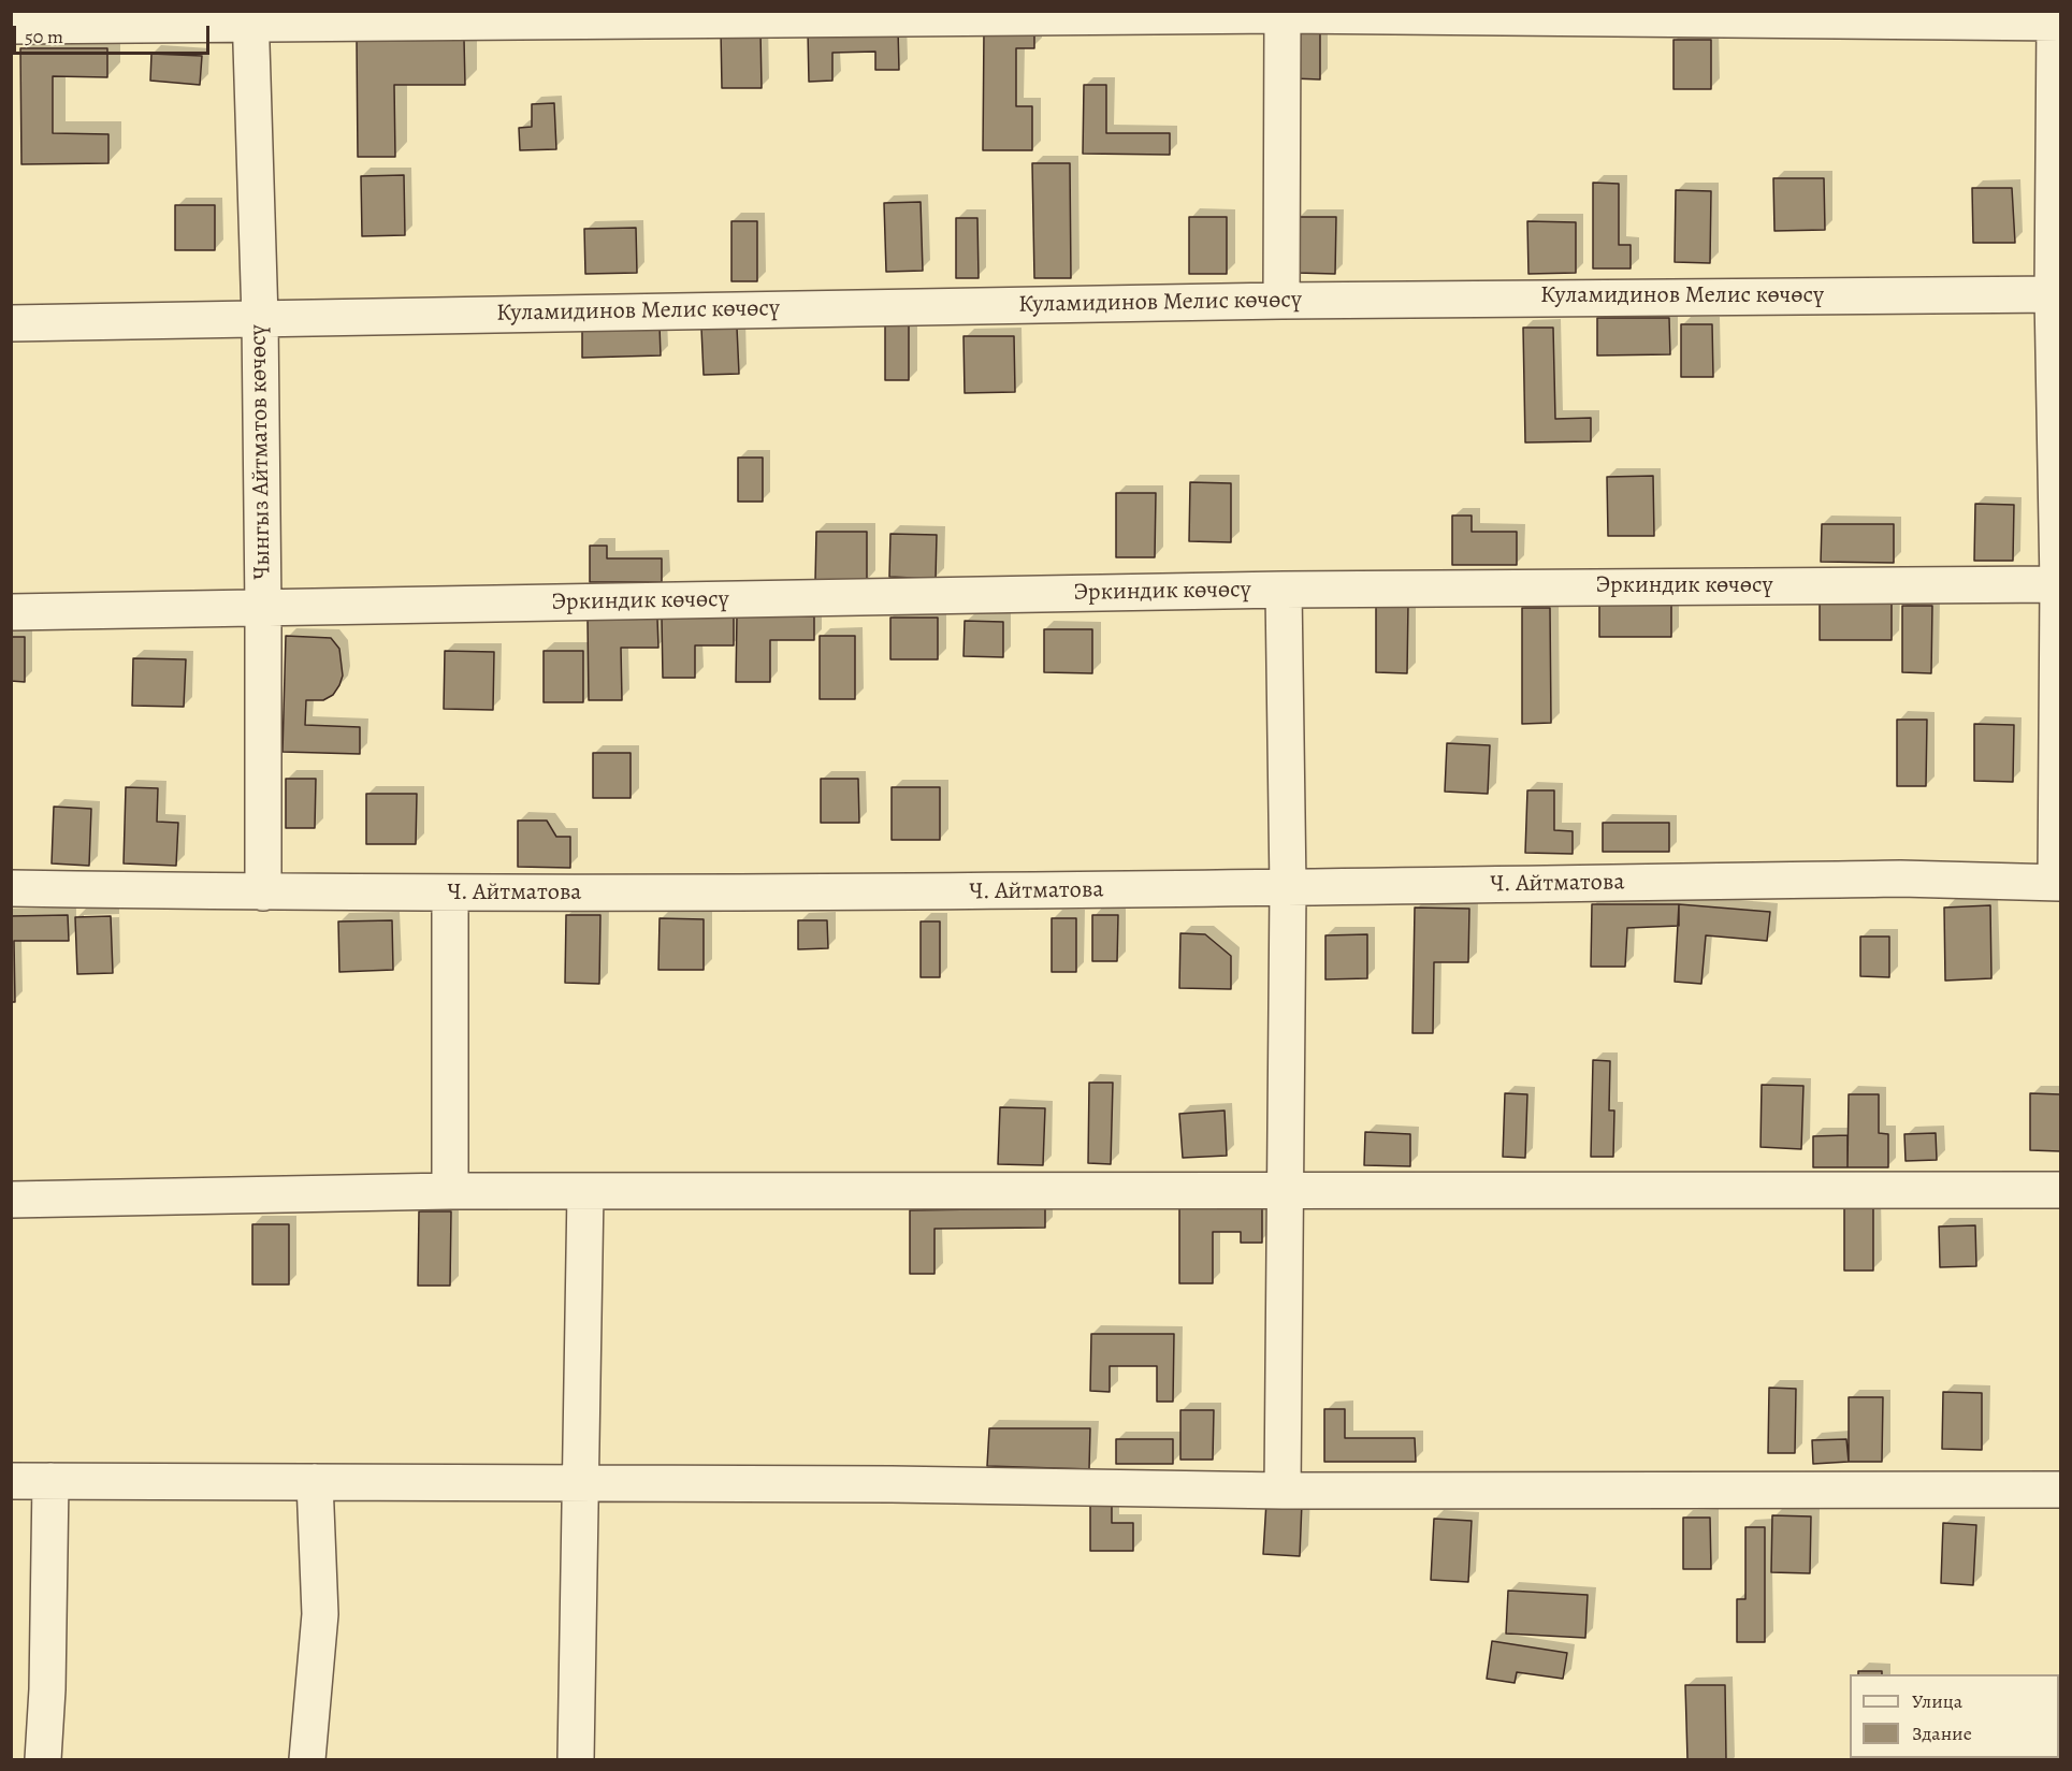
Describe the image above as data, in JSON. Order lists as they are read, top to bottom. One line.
{"streets":{"street":["Куламидинов Мелис көчөсү","Чынгыз Айтматов көчөсү","Эркиндик көчөсү","Ч. Айтматова"]},"crossings":[["Куламидинов Мелис көчөсү","Чынгыз Айтматов көчөсү"],["Чынгыз Айтматов көчөсү","Эркиндик көчөсү"],["Чынгыз Айтматов көчөсү","Ч. Айтматова"]],"legend":["Улица","Здание"],"scale_bar":"50 m"}
